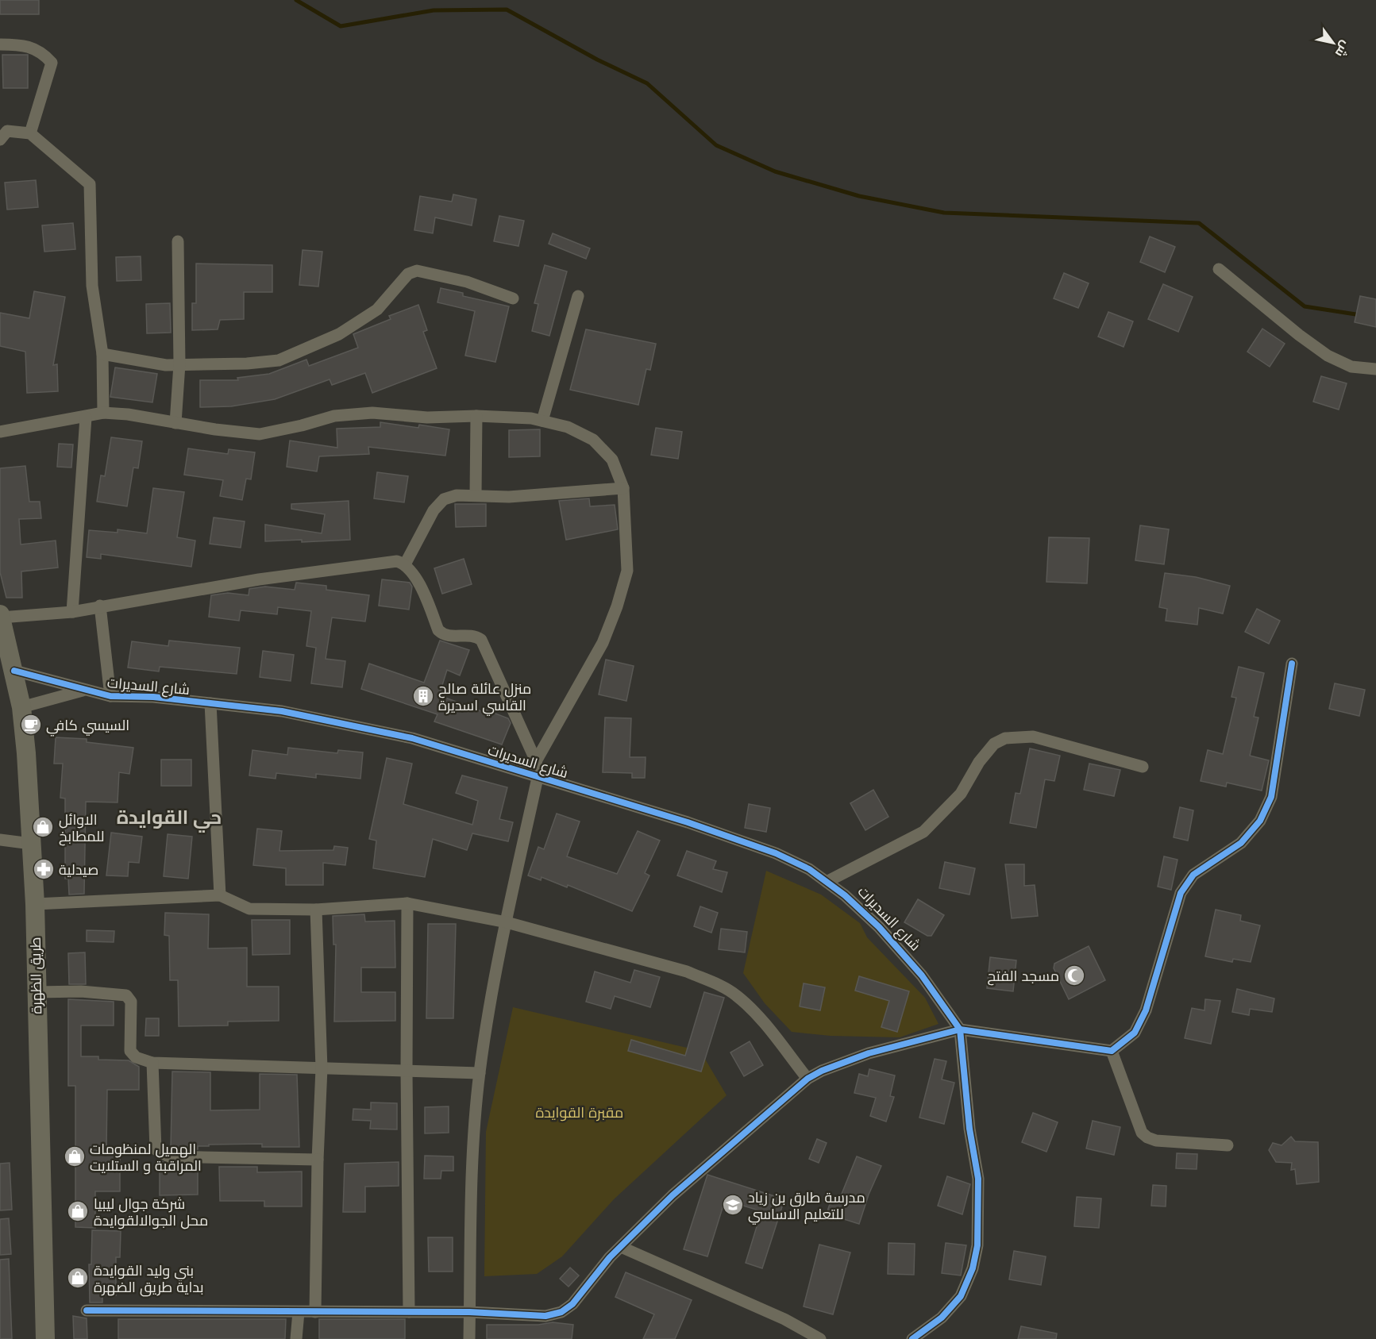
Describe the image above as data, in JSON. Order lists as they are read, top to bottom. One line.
{"streets":{"main road":["طريق الظهرة"],"street":["شارع السديرات"]},"crossings":[["شارع السديرات","طريق الظهرة"]],"districts":["حي القوايدة"],"parks":["مقبرة القوايدة"],"places":{"building":["منزل عائلة صالح القاسي اسديرة"],"cafe":["السيسي كافي"],"shop":["الاوائل للمطابخ","الهميل لمنظومات المراقبة و الستلايت","شركة جوال ليبيا محل الجوالالقوايدة","بني وليد القوايدة بداية طريق الضهرة"],"pharmacy":["صيدلية"],"mosque":["مسجد الفتح"],"school or university":["مدرسة طارق بن زياد للتعليم الاساسي"]},"north":"bottom right"}
